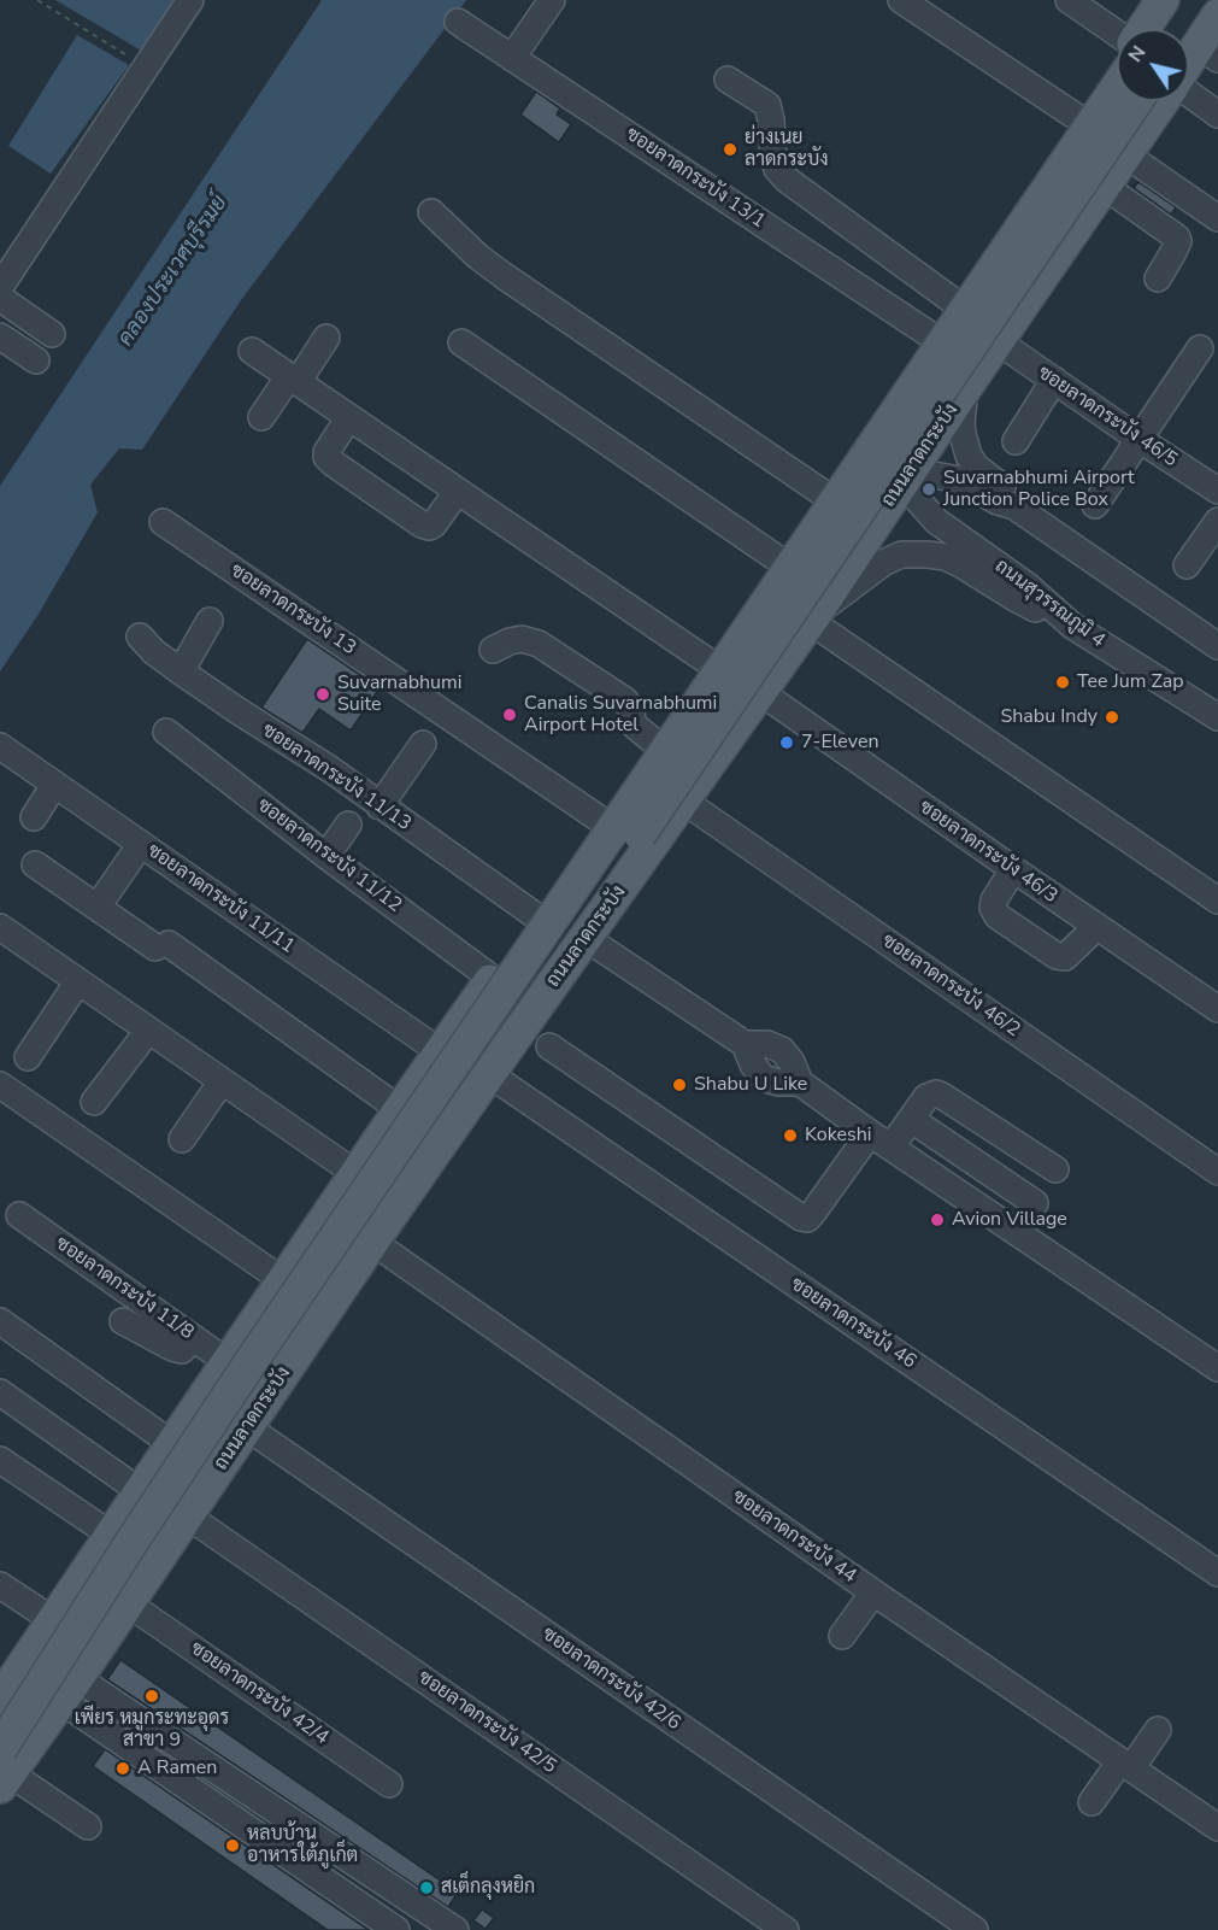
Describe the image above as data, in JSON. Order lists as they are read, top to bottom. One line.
{"streets":{"main road":["ถนนลาดกระบัง"],"street":["ซอยลาดกระบัง 13/1","ซอยลาดกระบัง 46/5","ถนนสุวรรณภูมิ 4","ซอยลาดกระบัง 13","ซอยลาดกระบัง 11/13","ซอยลาดกระบัง 46/3","ซอยลาดกระบัง 11/12","ซอยลาดกระบัง 11/11","ซอยลาดกระบัง 46/2","ซอยลาดกระบัง 11/8","ซอยลาดกระบัง 46","ซอยลาดกระบัง 44","ซอยลาดกระบัง 42/6","ซอยลาดกระบัง 42/4","ซอยลาดกระบัง 42/5"]},"crossings":[["ซอยลาดกระบัง 13/1","ถนนสุวรรณภูมิ 4"],["ซอยลาดกระบัง 46/5","ถนนลาดกระบัง"],["ถนนลาดกระบัง","ถนนสุวรรณภูมิ 4"],["ถนนลาดกระบัง","ซอยลาดกระบัง 46/3"],["ถนนลาดกระบัง","ซอยลาดกระบัง 46/2"],["ถนนลาดกระบัง","ซอยลาดกระบัง 46"],["ถนนลาดกระบัง","ซอยลาดกระบัง 44"],["ถนนลาดกระบัง","ซอยลาดกระบัง 42/6"],["ถนนลาดกระบัง","ซอยลาดกระบัง 42/4"],["ถนนลาดกระบัง","ซอยลาดกระบัง 42/5"]],"water":["คลองประเวศบุรีรมย์"],"places":["ย่างเนย ลาดกระบัง","Suvarnabhumi Airport Junction Police Box","Tee Jum Zap","Suvarnabhumi Suite","Canalis Suvarnabhumi Airport Hotel","Shabu Indy","7-Eleven","Shabu U Like","Kokeshi","Avion Village","เพียร หมูกระทะอุดร สาขา 9","A Ramen","หลบบ้าน อาหารใต้ภูเก็ต","สเต็กลุงหยิก"],"north":"top left"}
